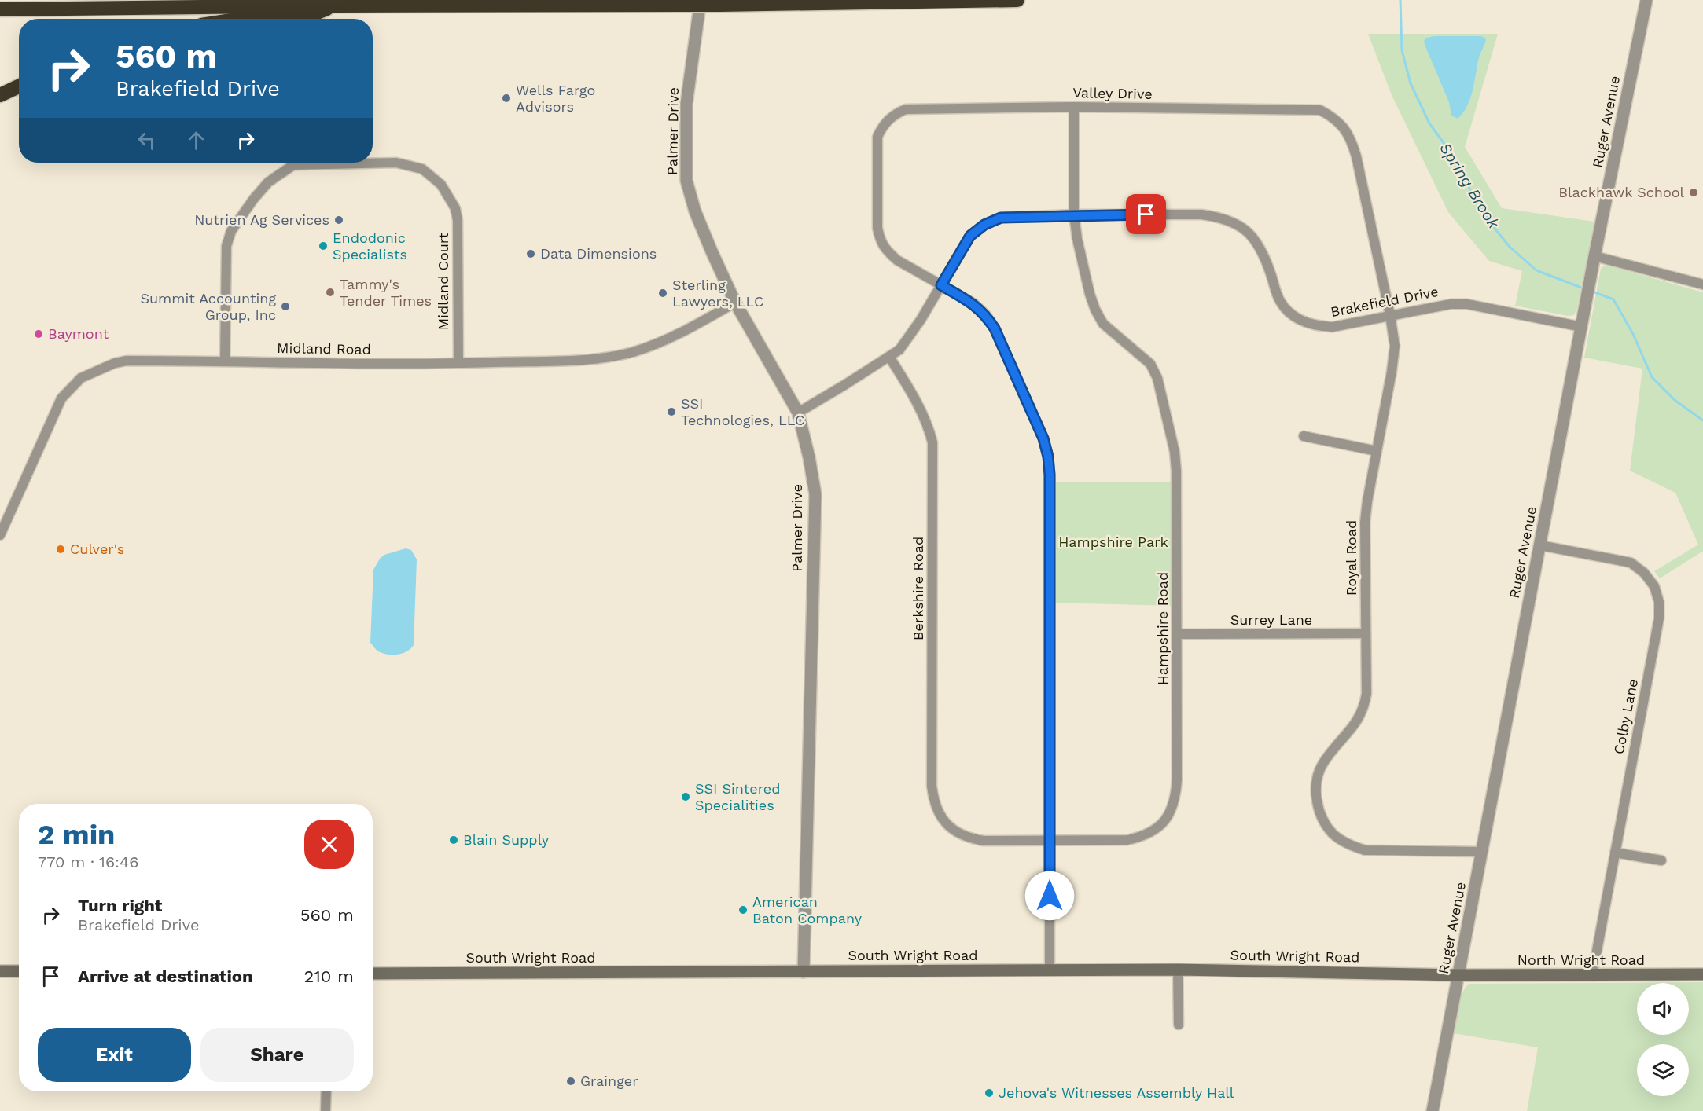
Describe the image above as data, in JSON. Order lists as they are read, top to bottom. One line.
{"streets":{"main road":["South Wright Road","North Wright Road"],"street":["Valley Drive","Ruger Avenue","Palmer Drive","Midland Court","Brakefield Drive","Midland Road","Royal Road","Berkshire Road","Surrey Lane","Hampshire Road","Colby Lane"]},"crossings":[["Valley Drive","Brakefield Drive"],["Valley Drive","Royal Road"],["Valley Drive","Hampshire Road"],["Ruger Avenue","Brakefield Drive"],["Ruger Avenue","Royal Road"],["Ruger Avenue","Colby Lane"],["Ruger Avenue","South Wright Road"],["Ruger Avenue","North Wright Road"],["Palmer Drive","Brakefield Drive"],["Palmer Drive","Midland Road"],["Palmer Drive","South Wright Road"],["Midland Court","Midland Road"],["Brakefield Drive","Royal Road"],["Brakefield Drive","Berkshire Road"],["Brakefield Drive","Hampshire Road"],["Royal Road","Surrey Lane"],["Berkshire Road","Hampshire Road"],["Surrey Lane","Hampshire Road"],["Colby Lane","North Wright Road"],["South Wright Road","North Wright Road"]],"water":["Spring Brook"],"parks":["Hampshire Park"],"places":["Wells Fargo Advisors","Blackhawk School","Nutrien Ag Services","Endodonic Specialists","Data Dimensions","Tammy's Tender Times","Sterling Lawyers, LLC","Summit Accounting Group, Inc","Baymont","SSI Technologies, LLC","Culver's","SSI Sintered Specialities","Blain Supply","American Baton Company","Grainger","Jehova's Witnesses Assembly Hall"],"page":{"turn":["560 m","Brakefield Drive"],"heading":["2 min","770 m · 16:46"],"list":[{"name":"Turn right","note":"Brakefield Drive","value":"560 m"},{"name":"Arrive at destination","value":"210 m"}],"buttons":["Exit","Share"]}}
